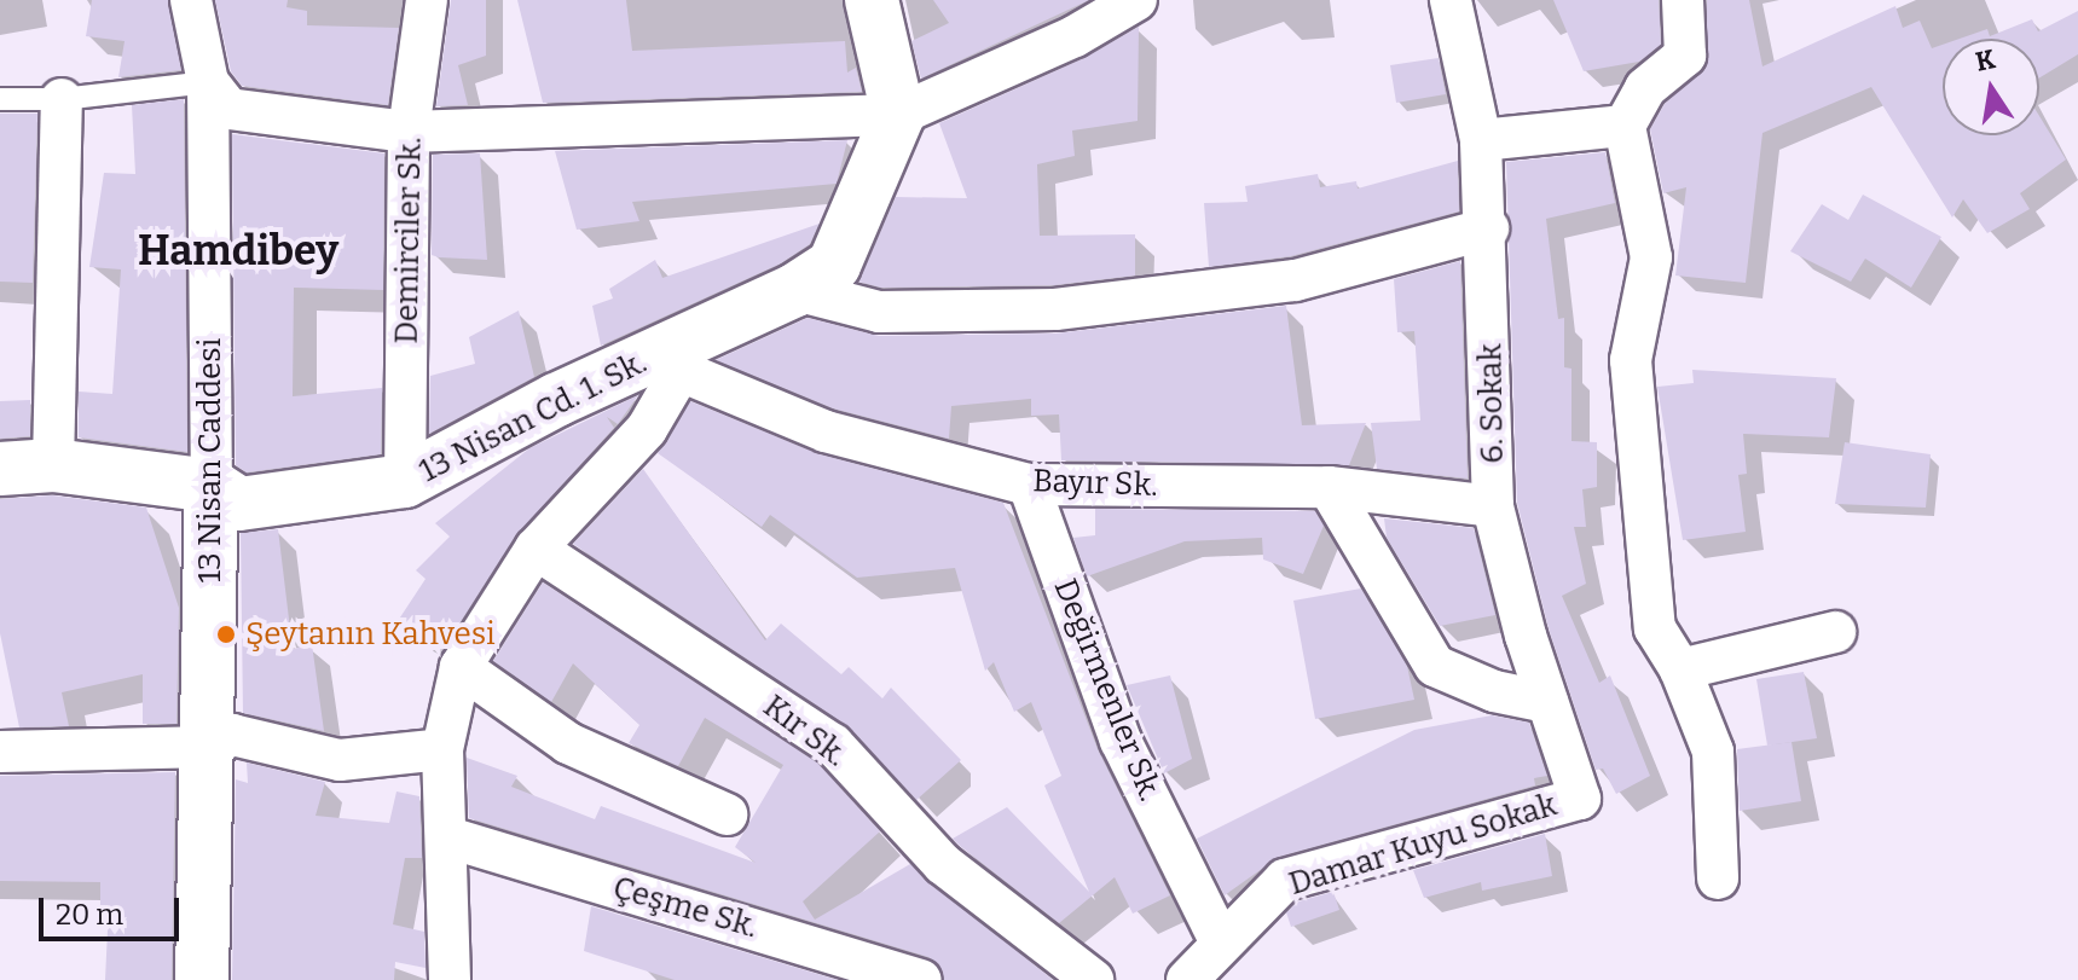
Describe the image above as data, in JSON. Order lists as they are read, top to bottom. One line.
{"streets":{"street":["Demirciler Sk.","6. Sokak","13 Nisan Cd. 1. Sk.","13 Nisan Caddesi","Bayır Sk.","Değirmenler Sk.","Kır Sk.","Damar Kuyu Sokak","Çeşme Sk."]},"crossings":[["Demirciler Sk.","13 Nisan Cd. 1. Sk."],["6. Sokak","Bayır Sk."],["6. Sokak","Damar Kuyu Sokak"],["13 Nisan Cd. 1. Sk.","13 Nisan Caddesi"],["13 Nisan Cd. 1. Sk.","Bayır Sk."],["Bayır Sk.","Değirmenler Sk."],["Değirmenler Sk.","Damar Kuyu Sokak"]],"districts":["Hamdibey"],"places":["Şeytanın Kahvesi"],"scale_bar":"20 m","north":"top"}
